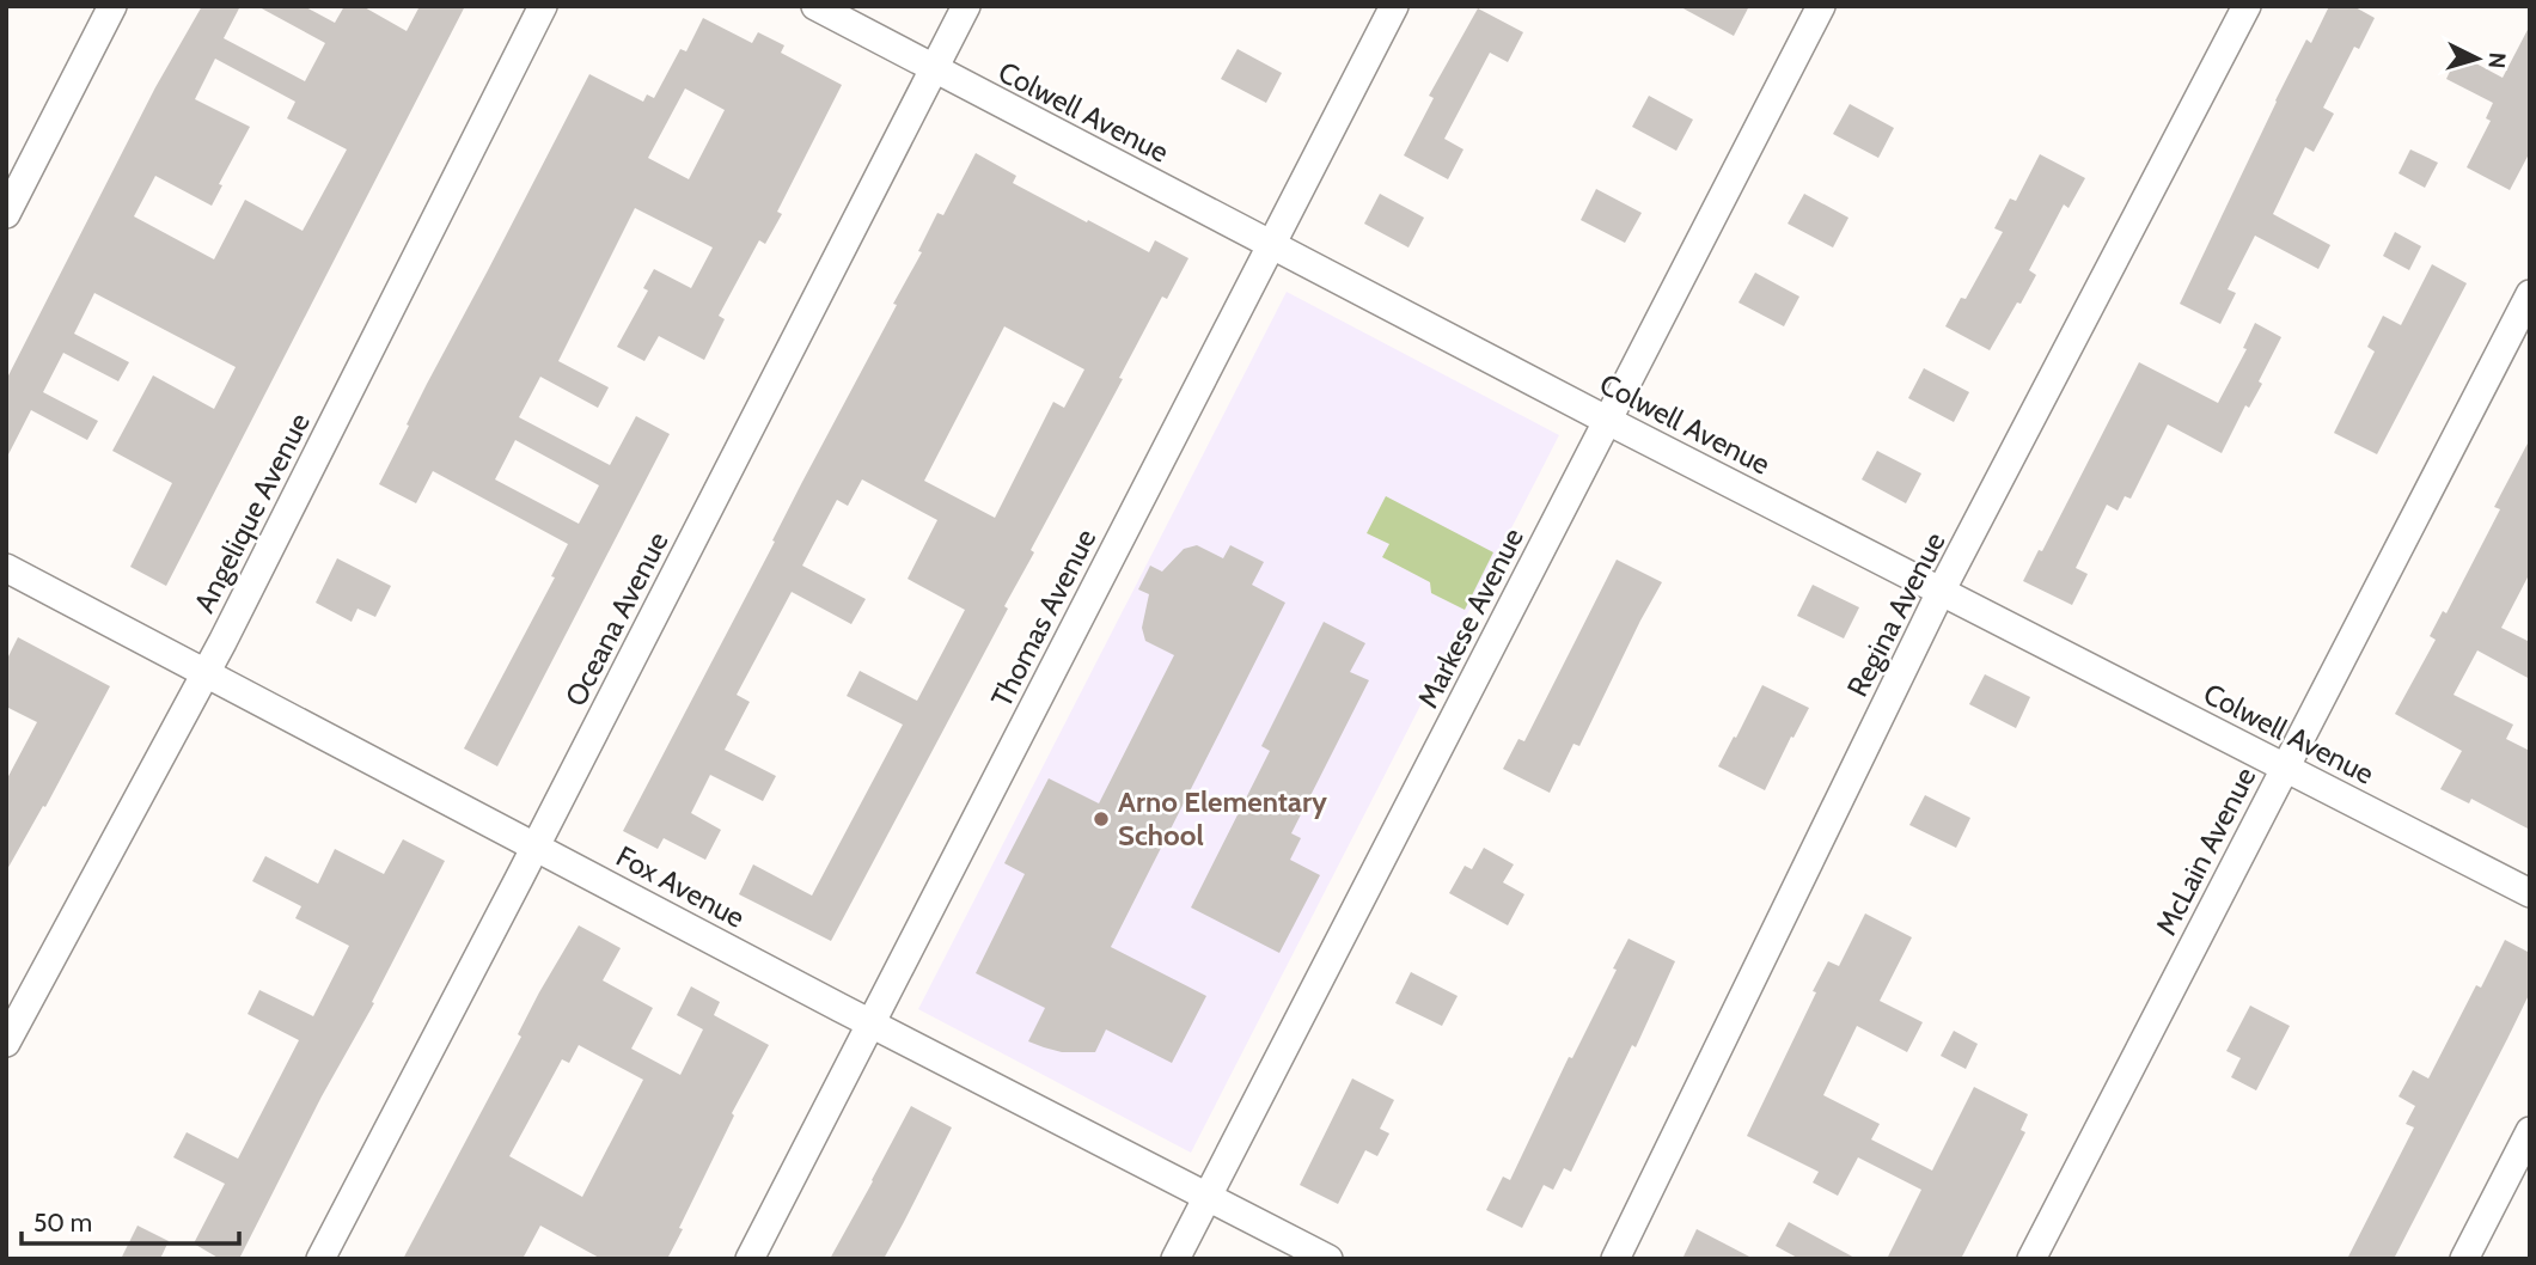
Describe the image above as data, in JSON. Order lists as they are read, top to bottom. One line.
{"streets":{"street":["Colwell Avenue","Angelique Avenue","Regina Avenue","Thomas Avenue","Markese Avenue","Oceana Avenue","McLain Avenue","Fox Avenue"]},"crossings":[["Colwell Avenue","Regina Avenue"],["Colwell Avenue","Thomas Avenue"],["Colwell Avenue","Markese Avenue"],["Colwell Avenue","Oceana Avenue"],["Colwell Avenue","McLain Avenue"],["Angelique Avenue","Fox Avenue"],["Thomas Avenue","Fox Avenue"],["Markese Avenue","Fox Avenue"],["Oceana Avenue","Fox Avenue"]],"places":["Arno Elementary School"],"scale_bar":"50 m","north":"right"}
